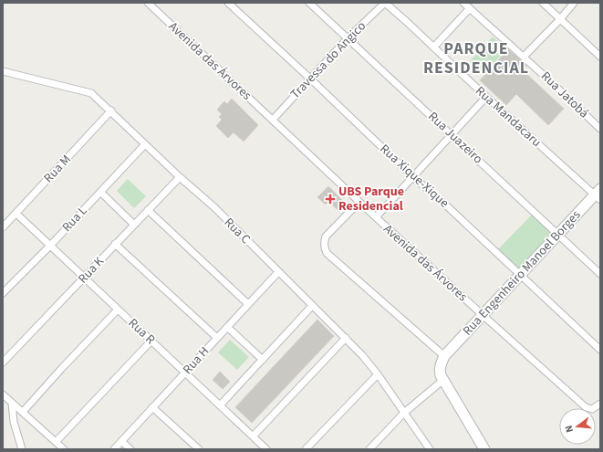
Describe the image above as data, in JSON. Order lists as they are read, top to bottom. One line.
{"streets":{"street":["Travessa do Angico","Avenida das Árvores","Rua Jatobá","Rua Mandacaru","Rua Juazeiro","Rua M","Rua Xique-Xique","Rua L","Rua C","Rua K","Rua Engenheiro Manoel Borges","Rua R","Rua H"]},"crossings":[["Travessa do Angico","Avenida das Árvores"],["Travessa do Angico","Rua Mandacaru"],["Travessa do Angico","Rua Juazeiro"],["Travessa do Angico","Rua Xique-Xique"],["Avenida das Árvores","Rua Engenheiro Manoel Borges"],["Rua Mandacaru","Rua Engenheiro Manoel Borges"],["Rua Juazeiro","Rua Engenheiro Manoel Borges"],["Rua M","Rua C"],["Rua M","Rua R"],["Rua Xique-Xique","Rua Engenheiro Manoel Borges"],["Rua L","Rua C"],["Rua L","Rua R"],["Rua C","Rua K"],["Rua C","Rua H"],["Rua K","Rua R"],["Rua R","Rua H"]],"districts":["PARQUE RESIDENCIAL"],"places":{"health":["UBS Parque Residencial"]},"north":"left"}
